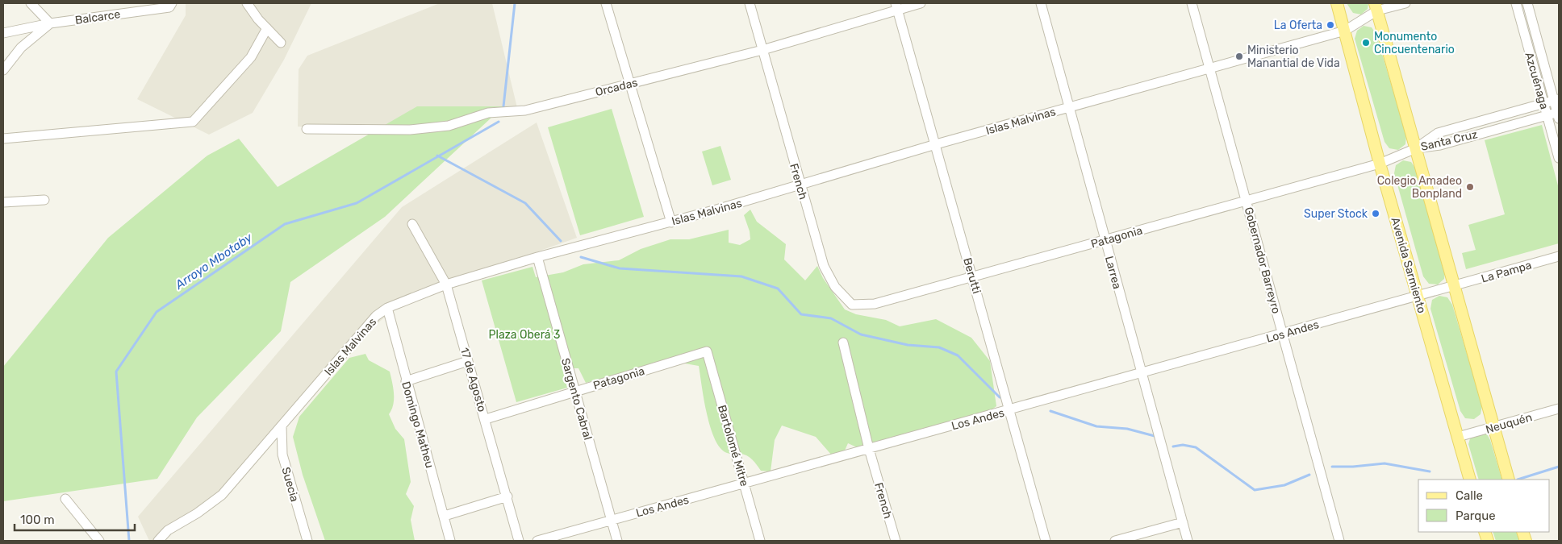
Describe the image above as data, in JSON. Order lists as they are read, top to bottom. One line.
{"streets":{"main road":["Avenida Sarmiento"],"street":["Balcarce","Azcuénaga","Orcadas","Islas Malvinas","Santa Cruz","French","Patagonia","Gobernador Barreyro","La Pampa","Larrea","Berutti","Los Andes","17 de Agosto","Sargento Cabral","Neuquén","Domingo Matheu","Bartolomé Mitre","Suecia"]},"crossings":[["Azcuénaga","Santa Cruz"],["Orcadas","French"],["Orcadas","Berutti"],["Islas Malvinas","French"],["Islas Malvinas","Gobernador Barreyro"],["Islas Malvinas","Avenida Sarmiento"],["Islas Malvinas","Larrea"],["Islas Malvinas","Berutti"],["Islas Malvinas","17 de Agosto"],["Islas Malvinas","Sargento Cabral"],["Islas Malvinas","Domingo Matheu"],["Islas Malvinas","Suecia"],["Santa Cruz","Patagonia"],["French","Patagonia"],["French","Los Andes"],["Patagonia","Gobernador Barreyro"],["Patagonia","Avenida Sarmiento"],["Patagonia","Larrea"],["Patagonia","Berutti"],["Patagonia","17 de Agosto"],["Patagonia","Sargento Cabral"],["Patagonia","Bartolomé Mitre"],["Gobernador Barreyro","Los Andes"],["Avenida Sarmiento","La Pampa"],["Avenida Sarmiento","Los Andes"],["Avenida Sarmiento","Neuquén"],["La Pampa","Los Andes"],["Larrea","Los Andes"],["Berutti","Los Andes"],["Los Andes","Sargento Cabral"],["Los Andes","Bartolomé Mitre"]],"water":["Arroyo Mbotaby"],"parks":["Plaza Oberá 3"],"places":["La Oferta","Monumento Cincuentenario","Ministerio Manantial de Vida","Colegio Amadeo Bonpland","Super Stock"],"legend":["Calle","Parque"],"scale_bar":"100 m"}
